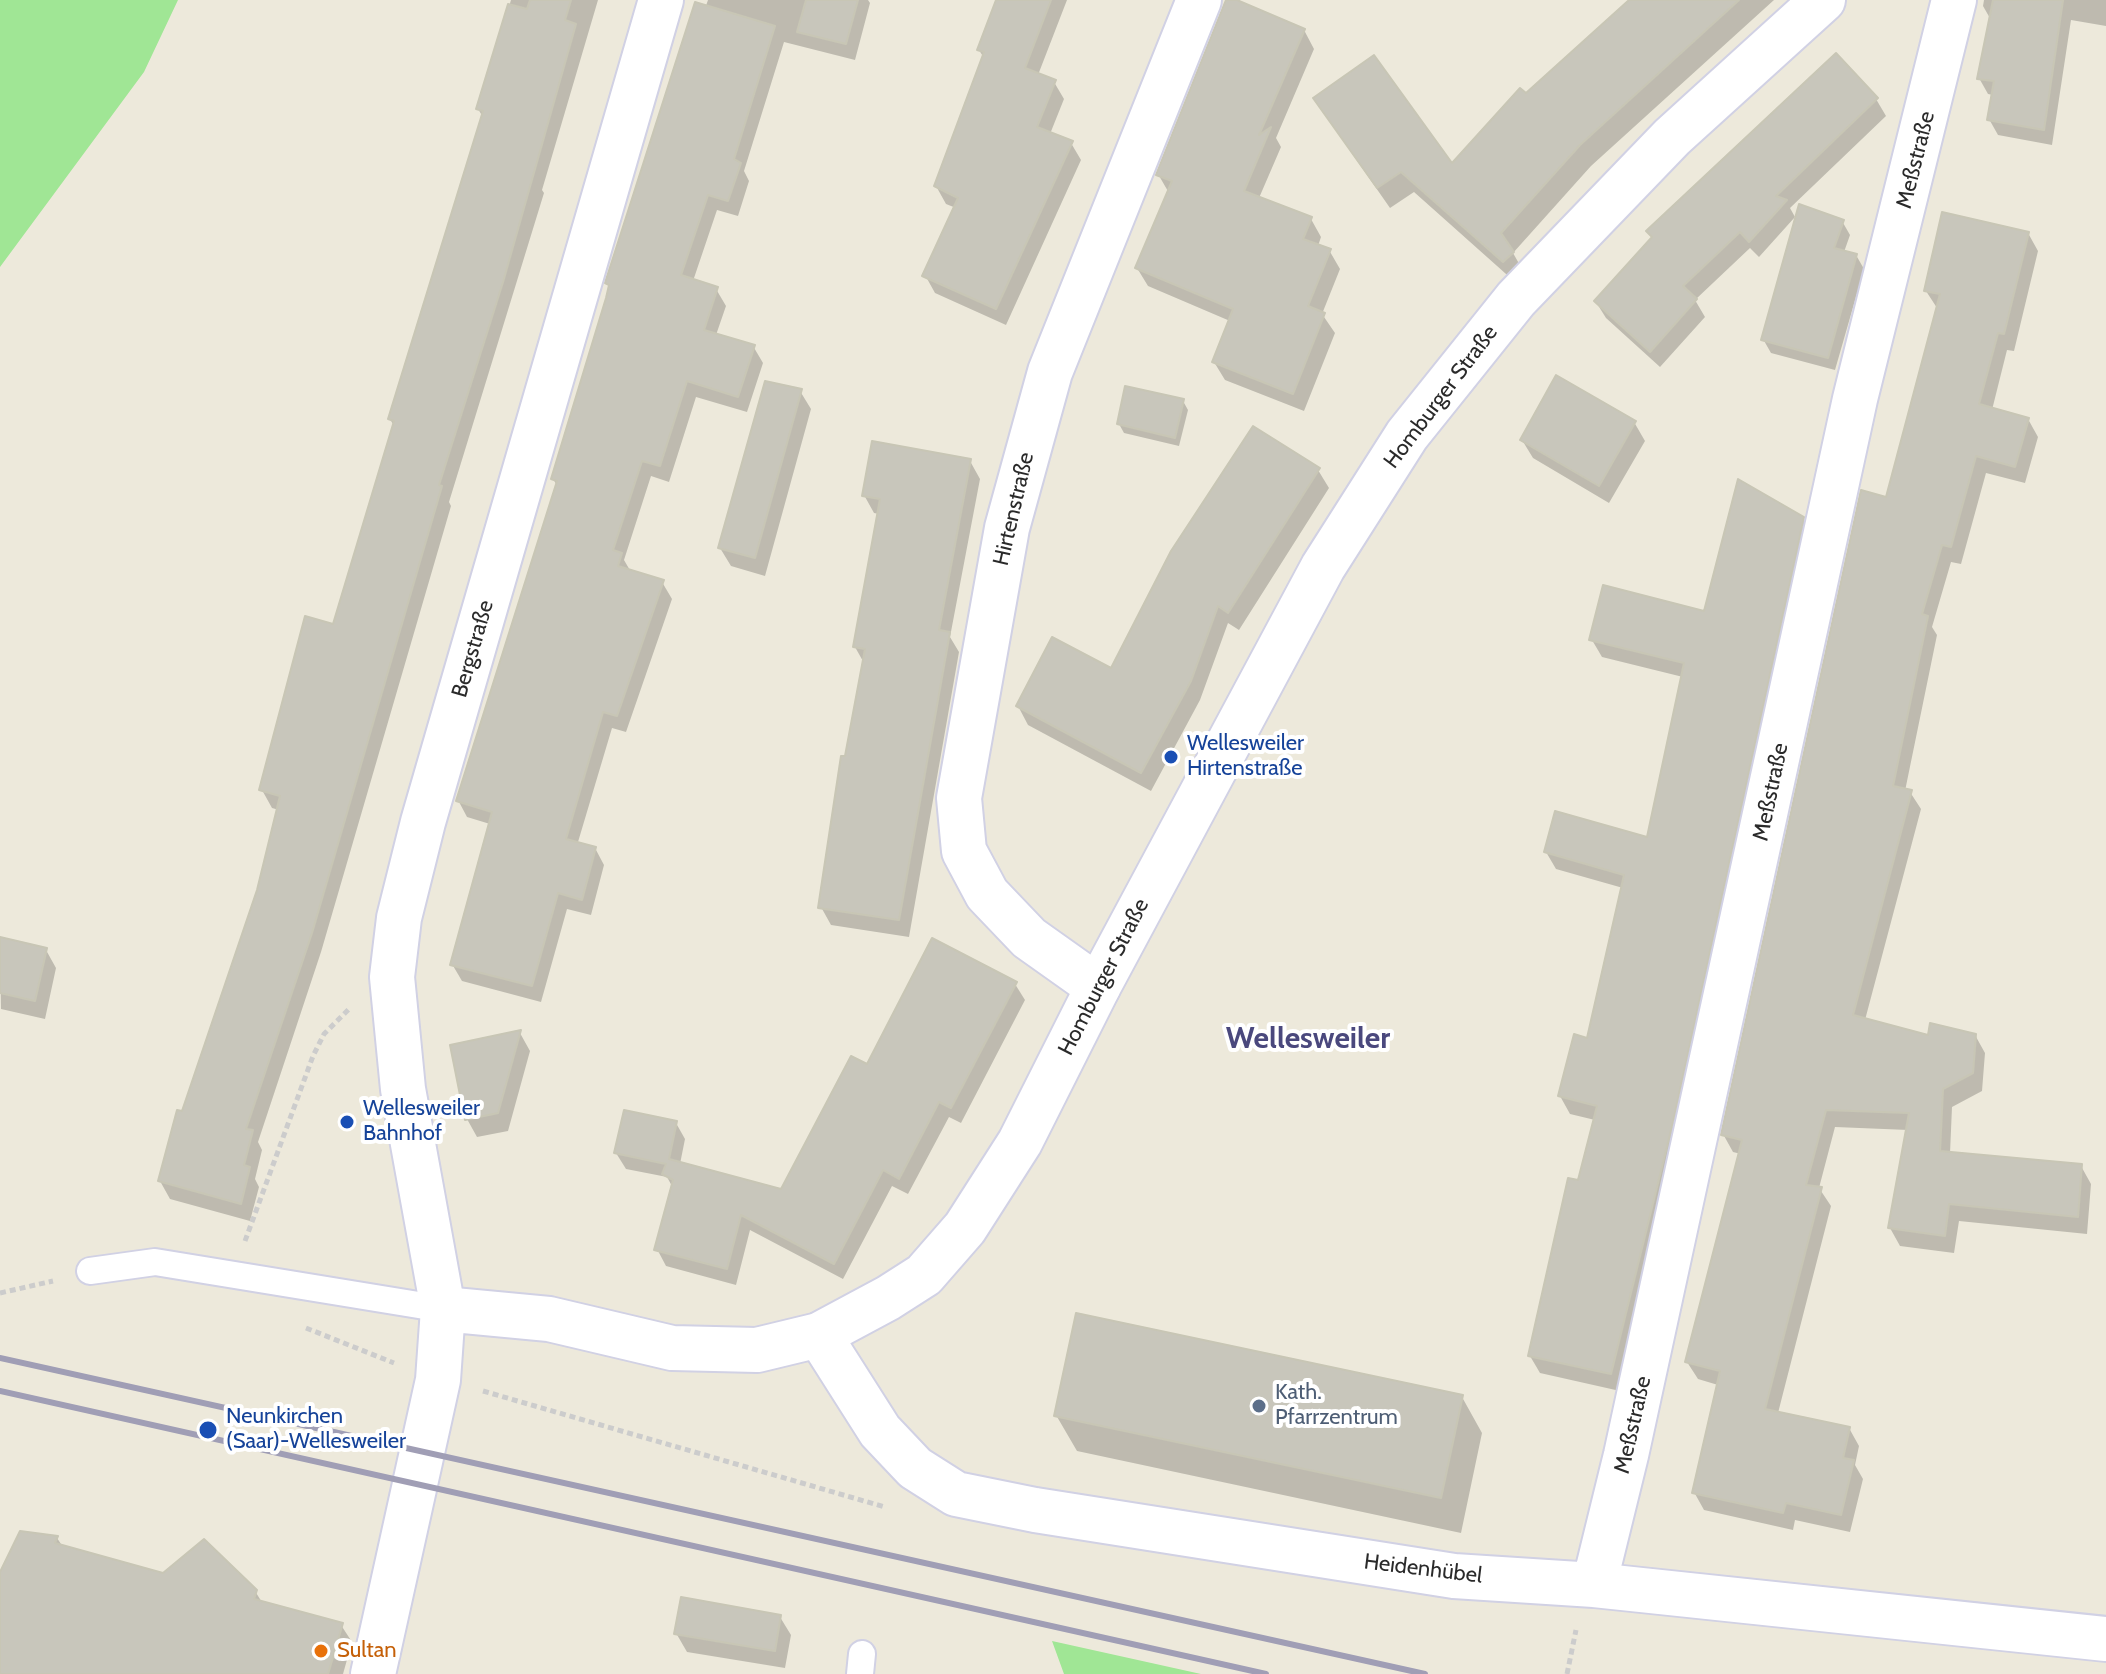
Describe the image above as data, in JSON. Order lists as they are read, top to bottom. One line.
{"streets":{"street":["Meßstraße","Homburger Straße","Hirtenstraße","Bergstraße","Heidenhübel"]},"crossings":[["Meßstraße","Heidenhübel"],["Homburger Straße","Hirtenstraße"],["Homburger Straße","Bergstraße"],["Homburger Straße","Heidenhübel"]],"districts":["Wellesweiler"],"places":["Wellesweiler Hirtenstraße","Wellesweiler Bahnhof","Kath. Pfarrzentrum","Neunkirchen (Saar)-Wellesweiler","Sultan"]}
